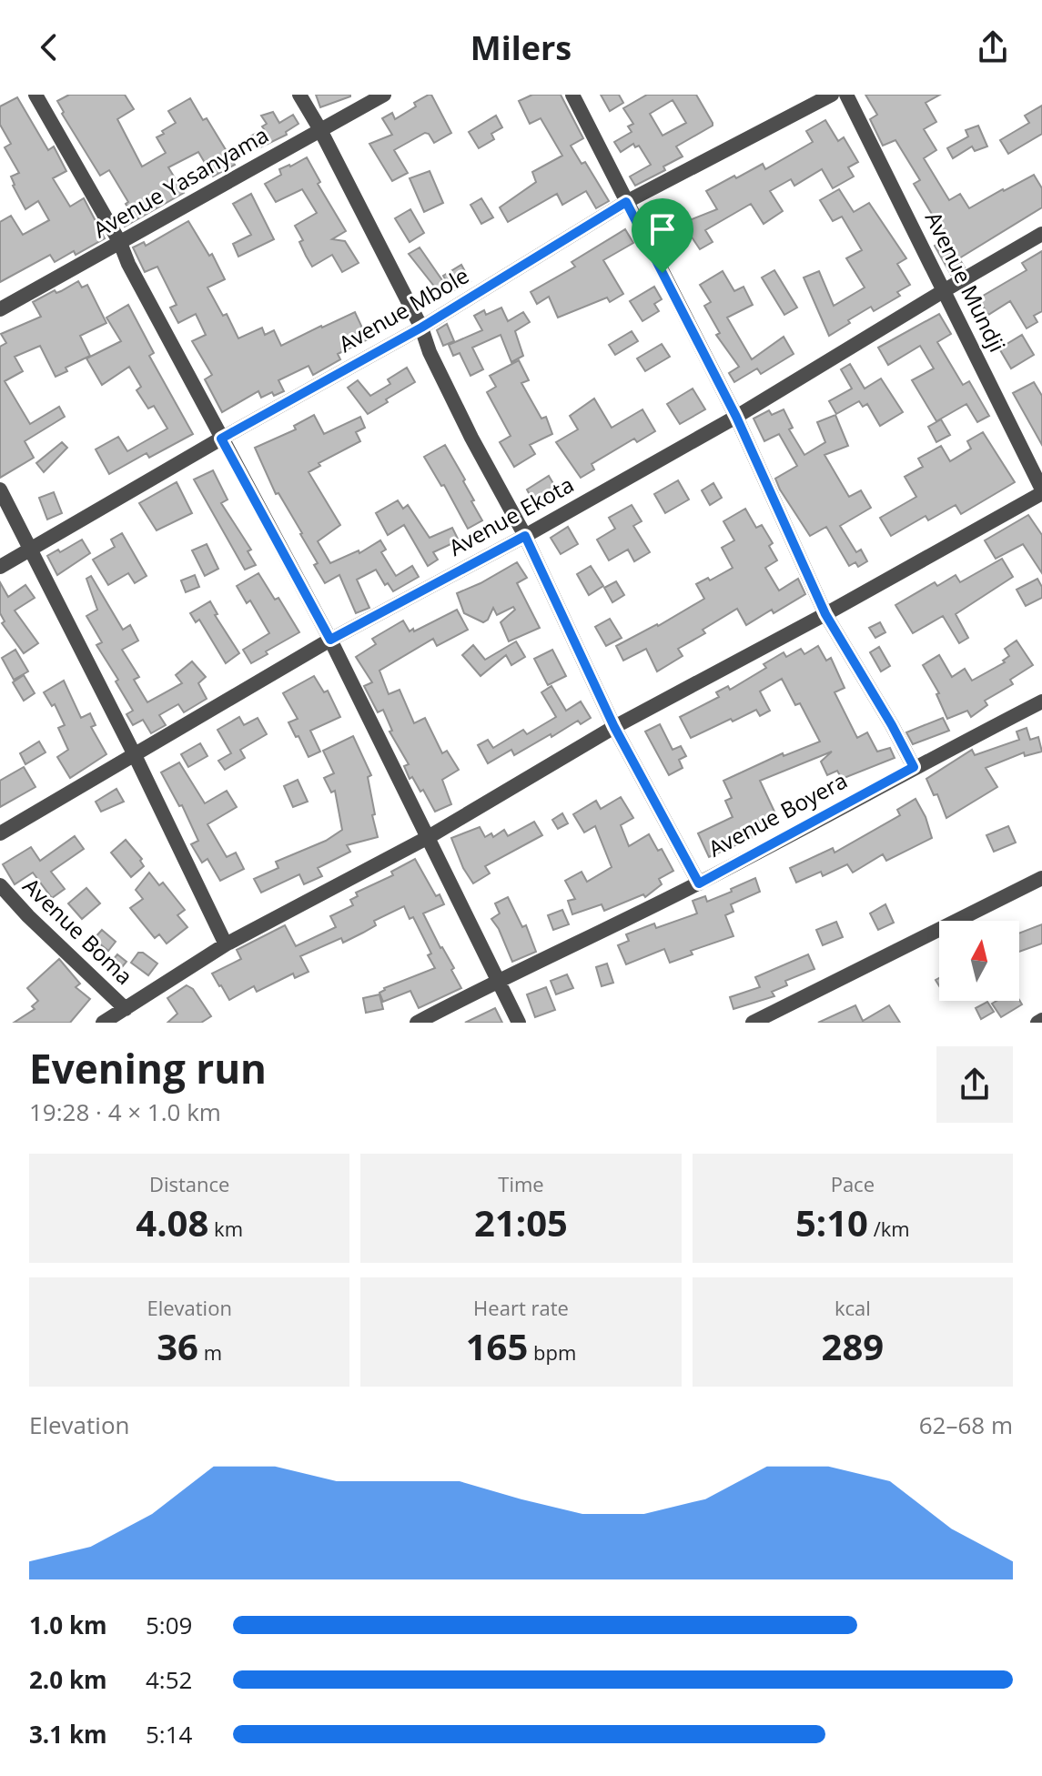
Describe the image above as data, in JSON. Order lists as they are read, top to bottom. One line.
{"streets":{"street":["Avenue Yasanyama","Avenue Mundji","Avenue Mbole","Avenue Ekota","Avenue Boyera","Avenue Boma"]},"crossings":[["Avenue Mundji","Avenue Ekota"]],"north":"top","page":{"header":"Milers","heading":["Evening run","19:28 · 4 × 1.0 km"],"stats":[["Distance","4.08 km"],["Time","21:05"],["Pace","5:10 /km"],["Elevation","36 m"],["Heart rate","165 bpm"],["kcal","289"]],"chart":["Elevation","62–68 m"],"list":[{"name":"1.0 km","note":"5:09"},{"name":"2.0 km","note":"4:52"},{"name":"3.1 km","note":"5:14"}]}}
